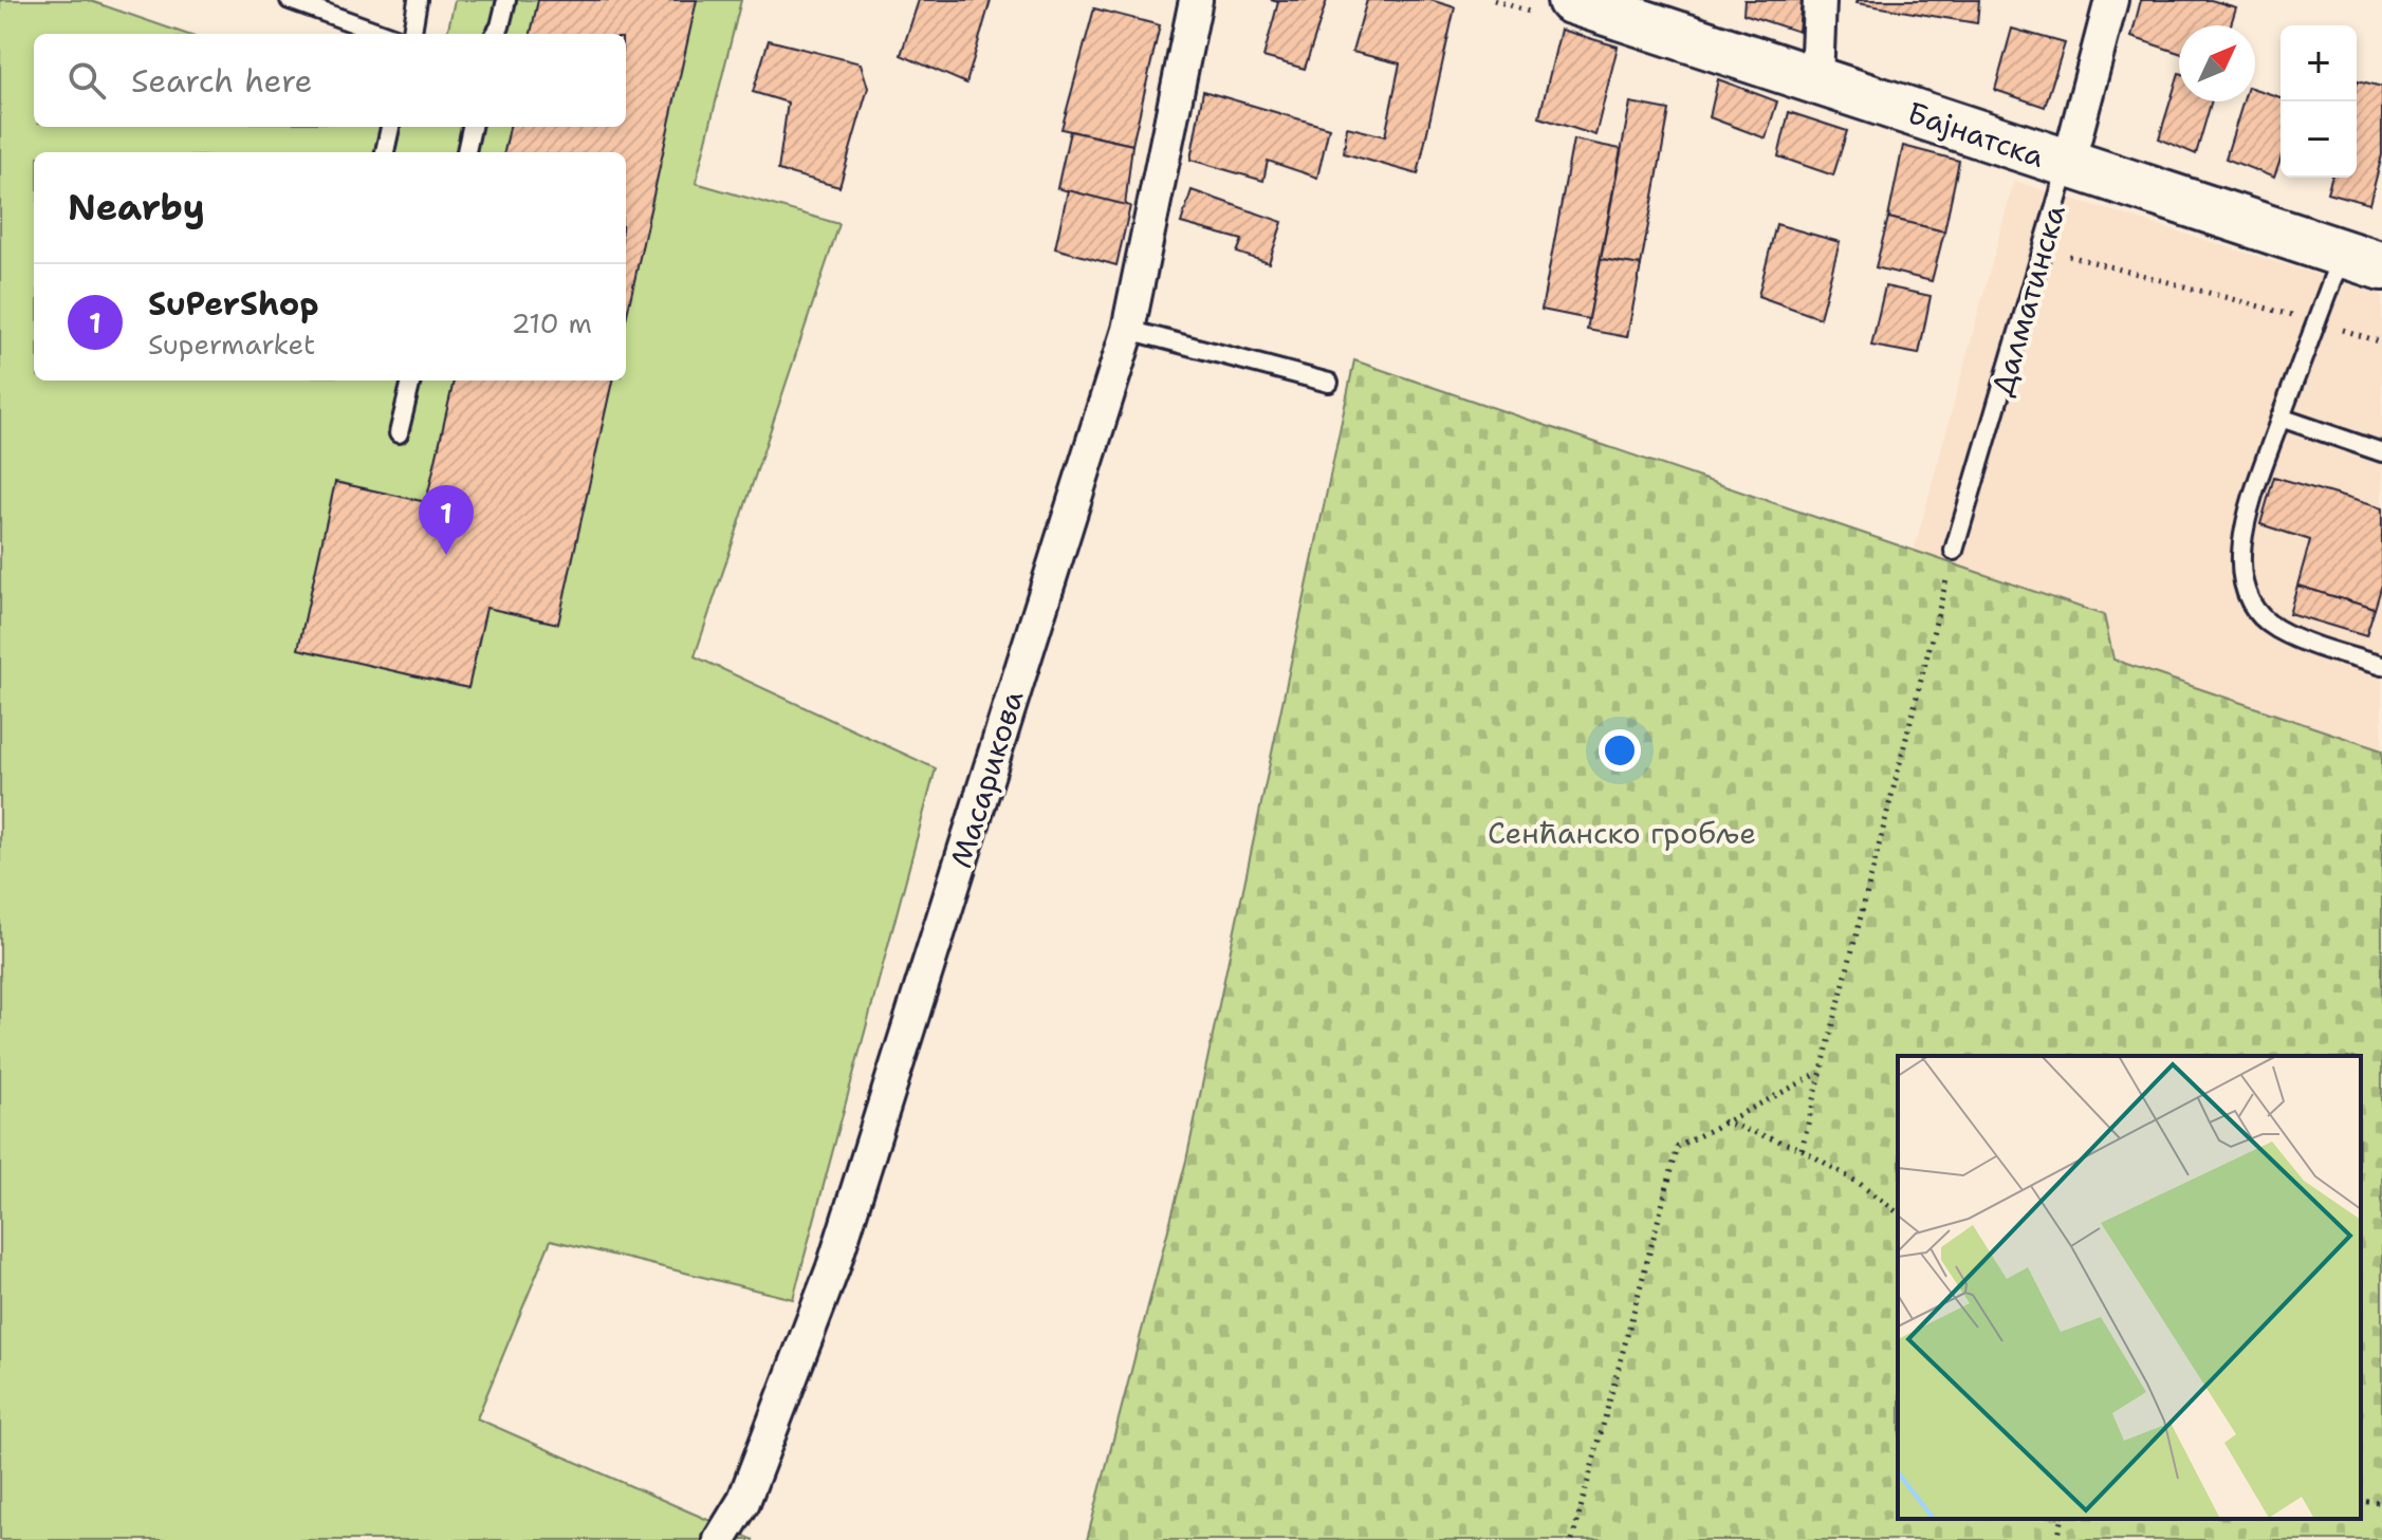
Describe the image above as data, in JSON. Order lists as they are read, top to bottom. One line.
{"streets":{"main road":["Бајнатска"],"street":["Далматинска","Масарикова"]},"crossings":[["Бајнатска","Далматинска"]],"parks":["Сенћанско гробље"],"north":"top right","page":{"map_buttons":["+","−"],"search":"Search here","heading":"Nearby","list":[{"mark":"1","name":"SuPerShop","note":"Supermarket","value":"210 m"}],"pins":"1"}}
